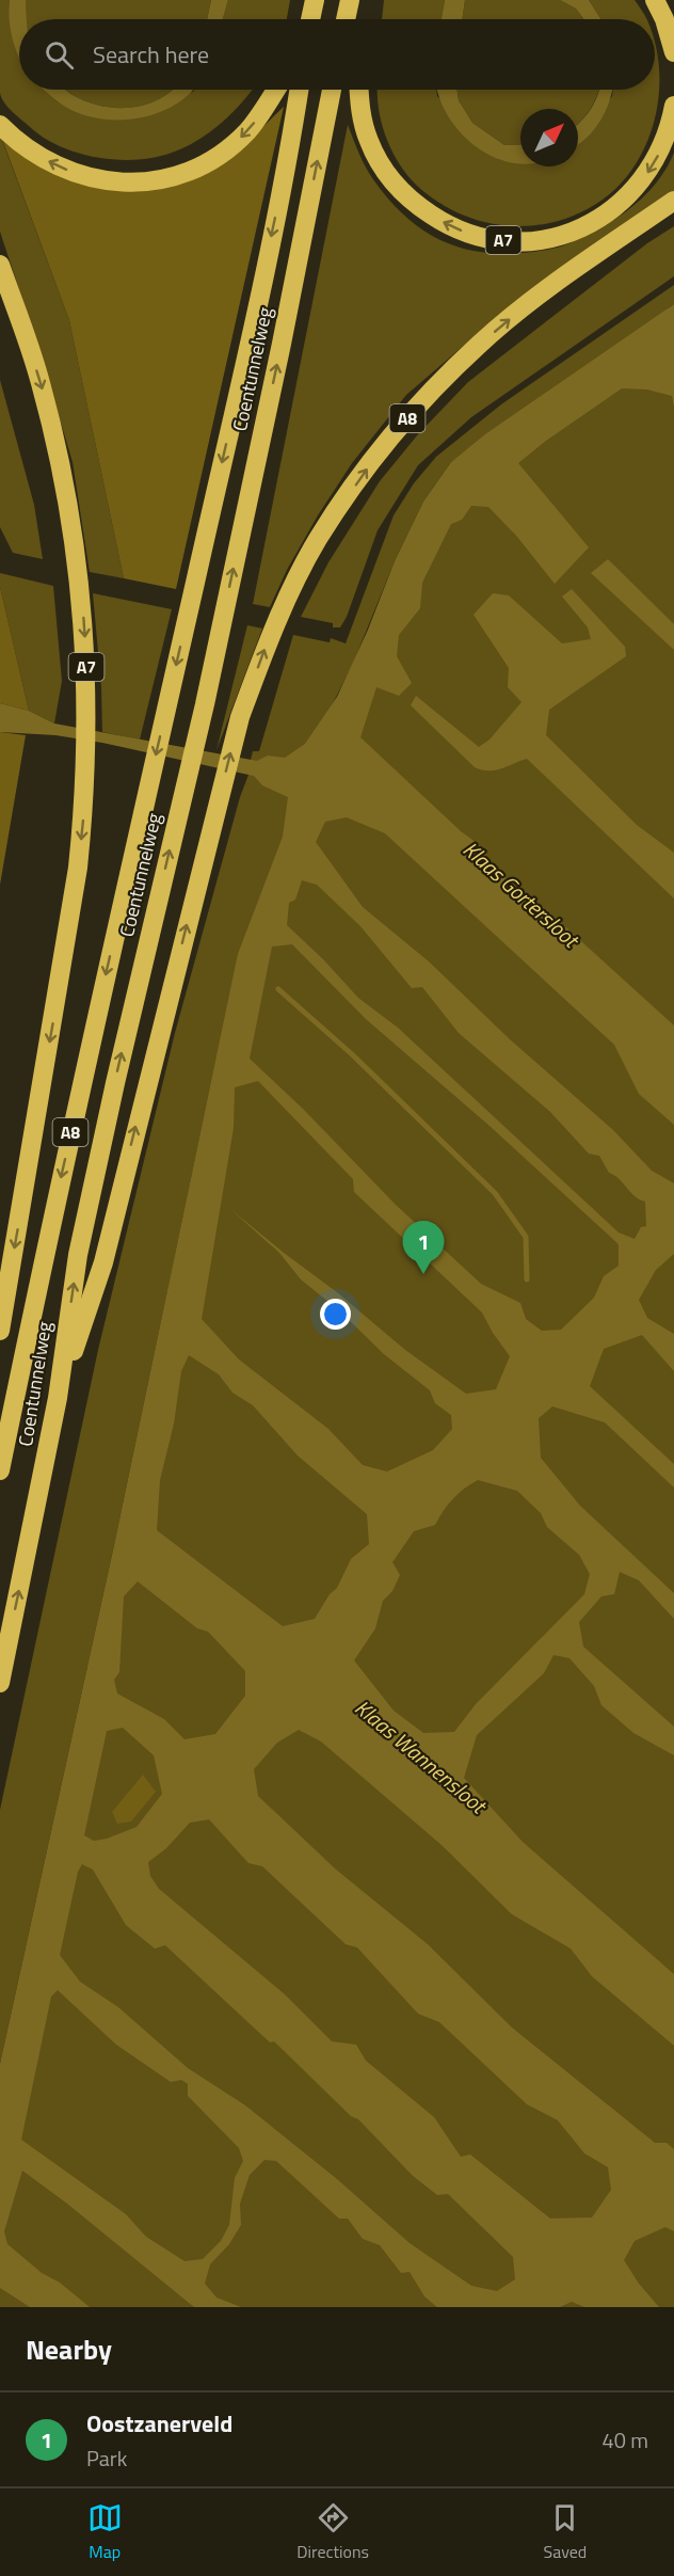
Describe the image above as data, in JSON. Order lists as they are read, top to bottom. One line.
{"streets":{"highway":["A7","Coentunnelweg","A8"]},"crossings":[["Coentunnelweg","A8"]],"water":["Klaas Gortersloot","Klaas Wannensloot"],"north":"top right","page":{"search":"Search here","pins":"1","heading":"Nearby","list":[{"mark":"1","name":"Oostzanerveld","note":"Park","value":"40 m"}],"nav":["Map","Directions","Saved"]}}
